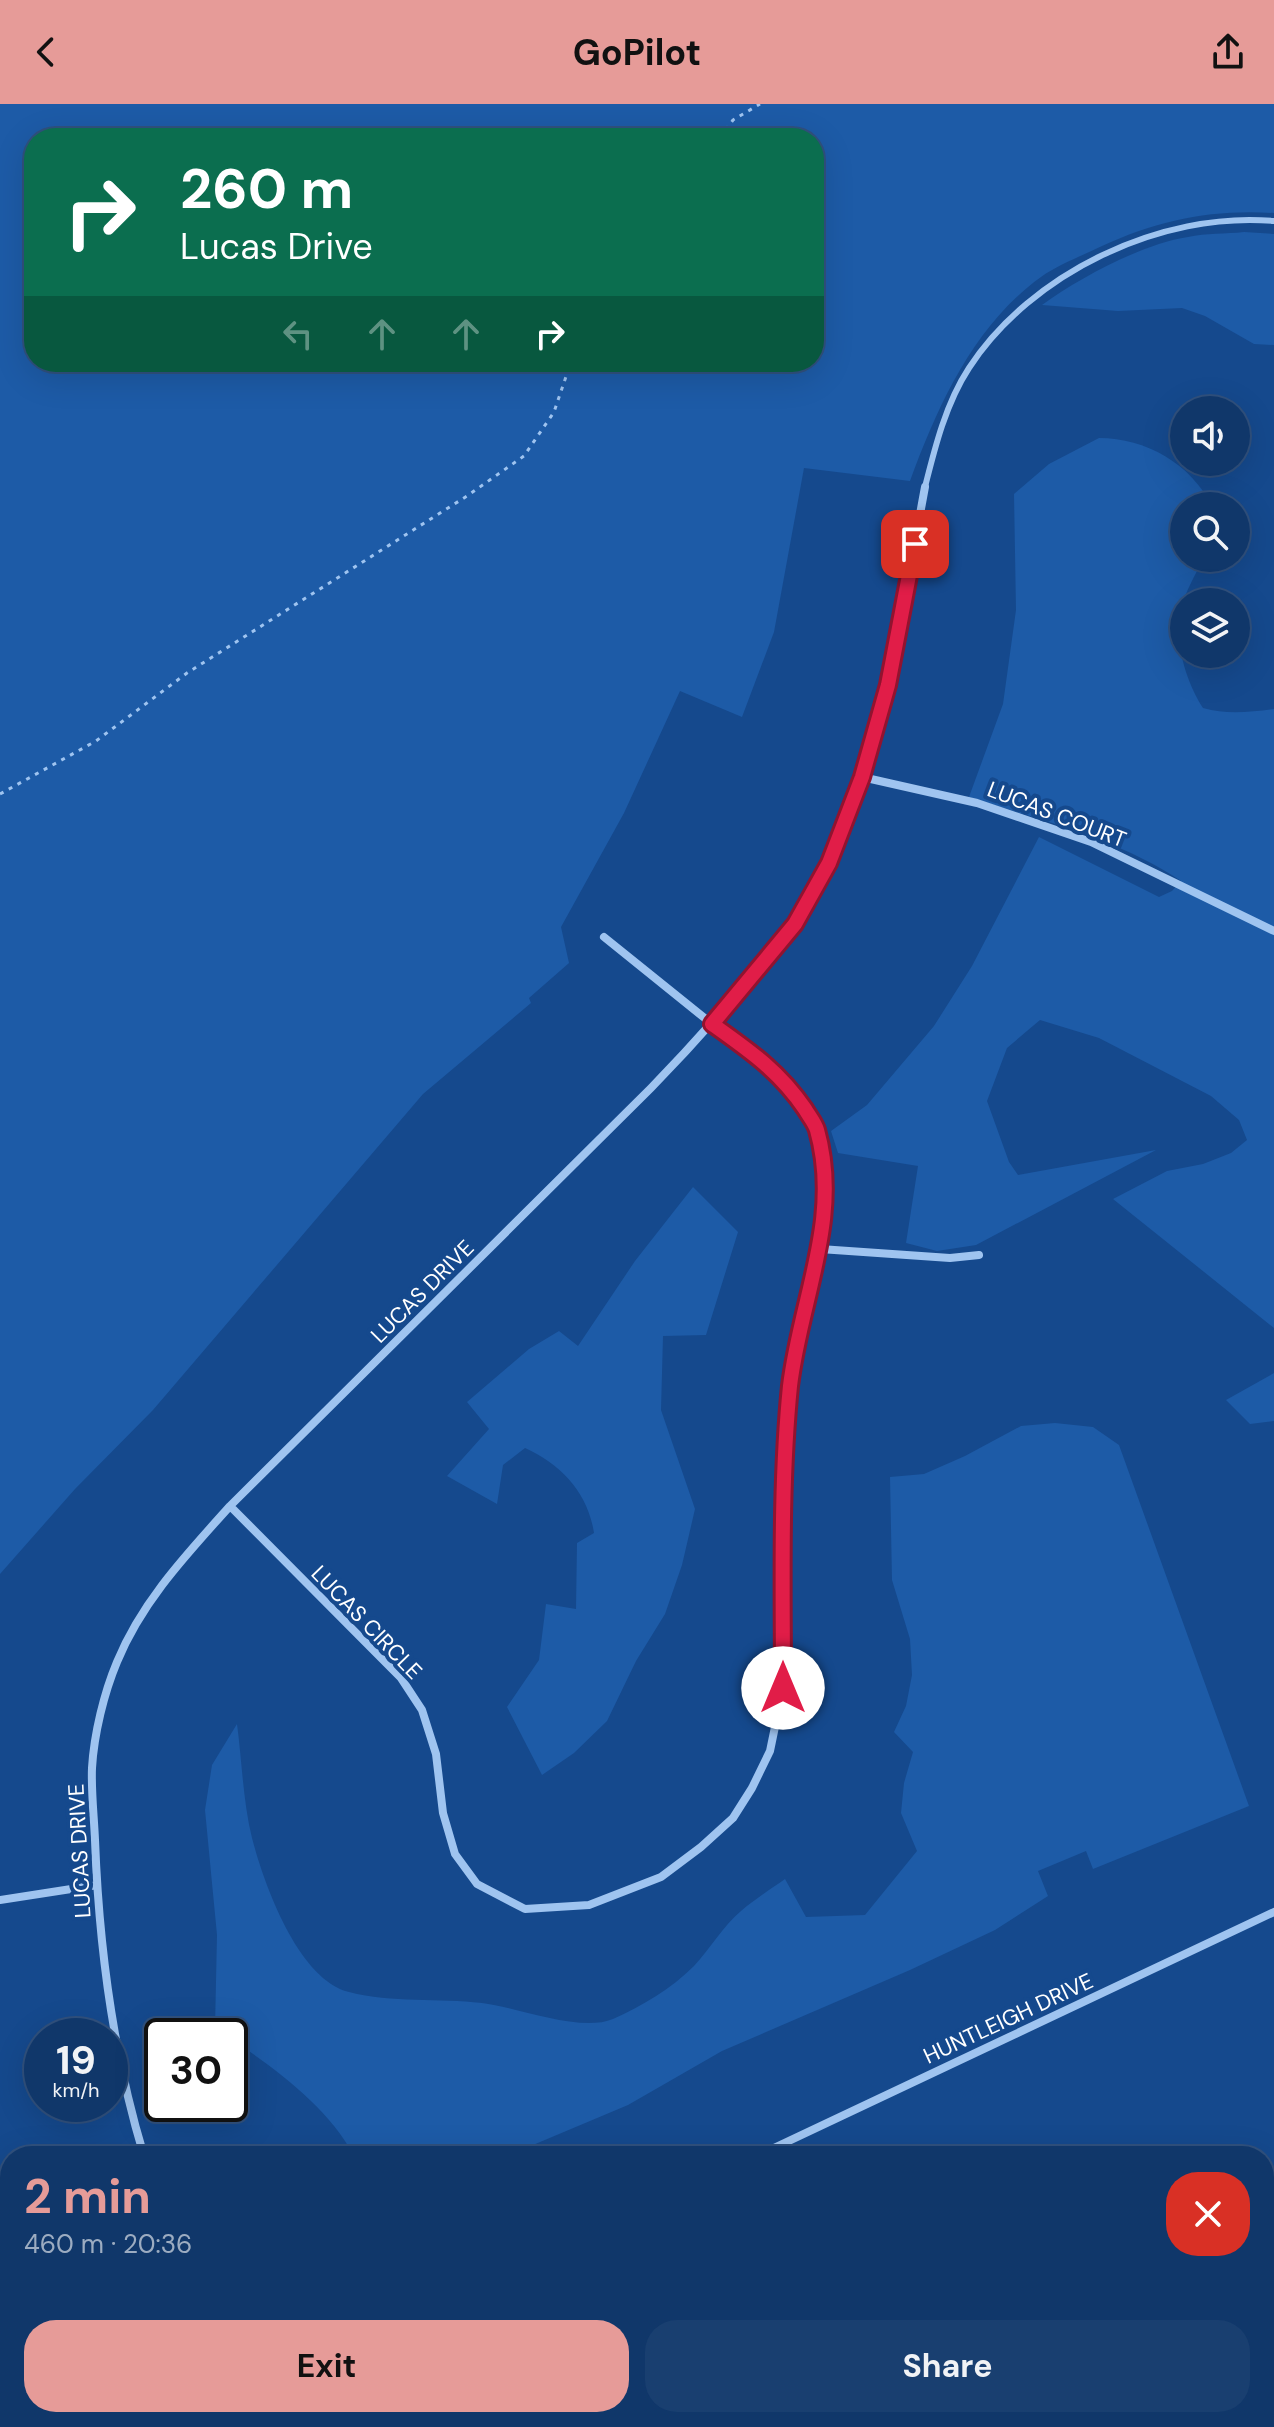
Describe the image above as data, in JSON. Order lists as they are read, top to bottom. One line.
{"streets":{"street":["LUCAS COURT","LUCAS DRIVE","LUCAS CIRCLE","HUNTLEIGH DRIVE"]},"crossings":[["LUCAS COURT","LUCAS DRIVE"],["LUCAS DRIVE","LUCAS CIRCLE"]],"page":{"header":"GoPilot","turn":["260 m","Lucas Drive"],"speed":"19 km/h","limit":"30","heading":["2 min","460 m · 20:36"],"buttons":["Exit","Share"]}}
